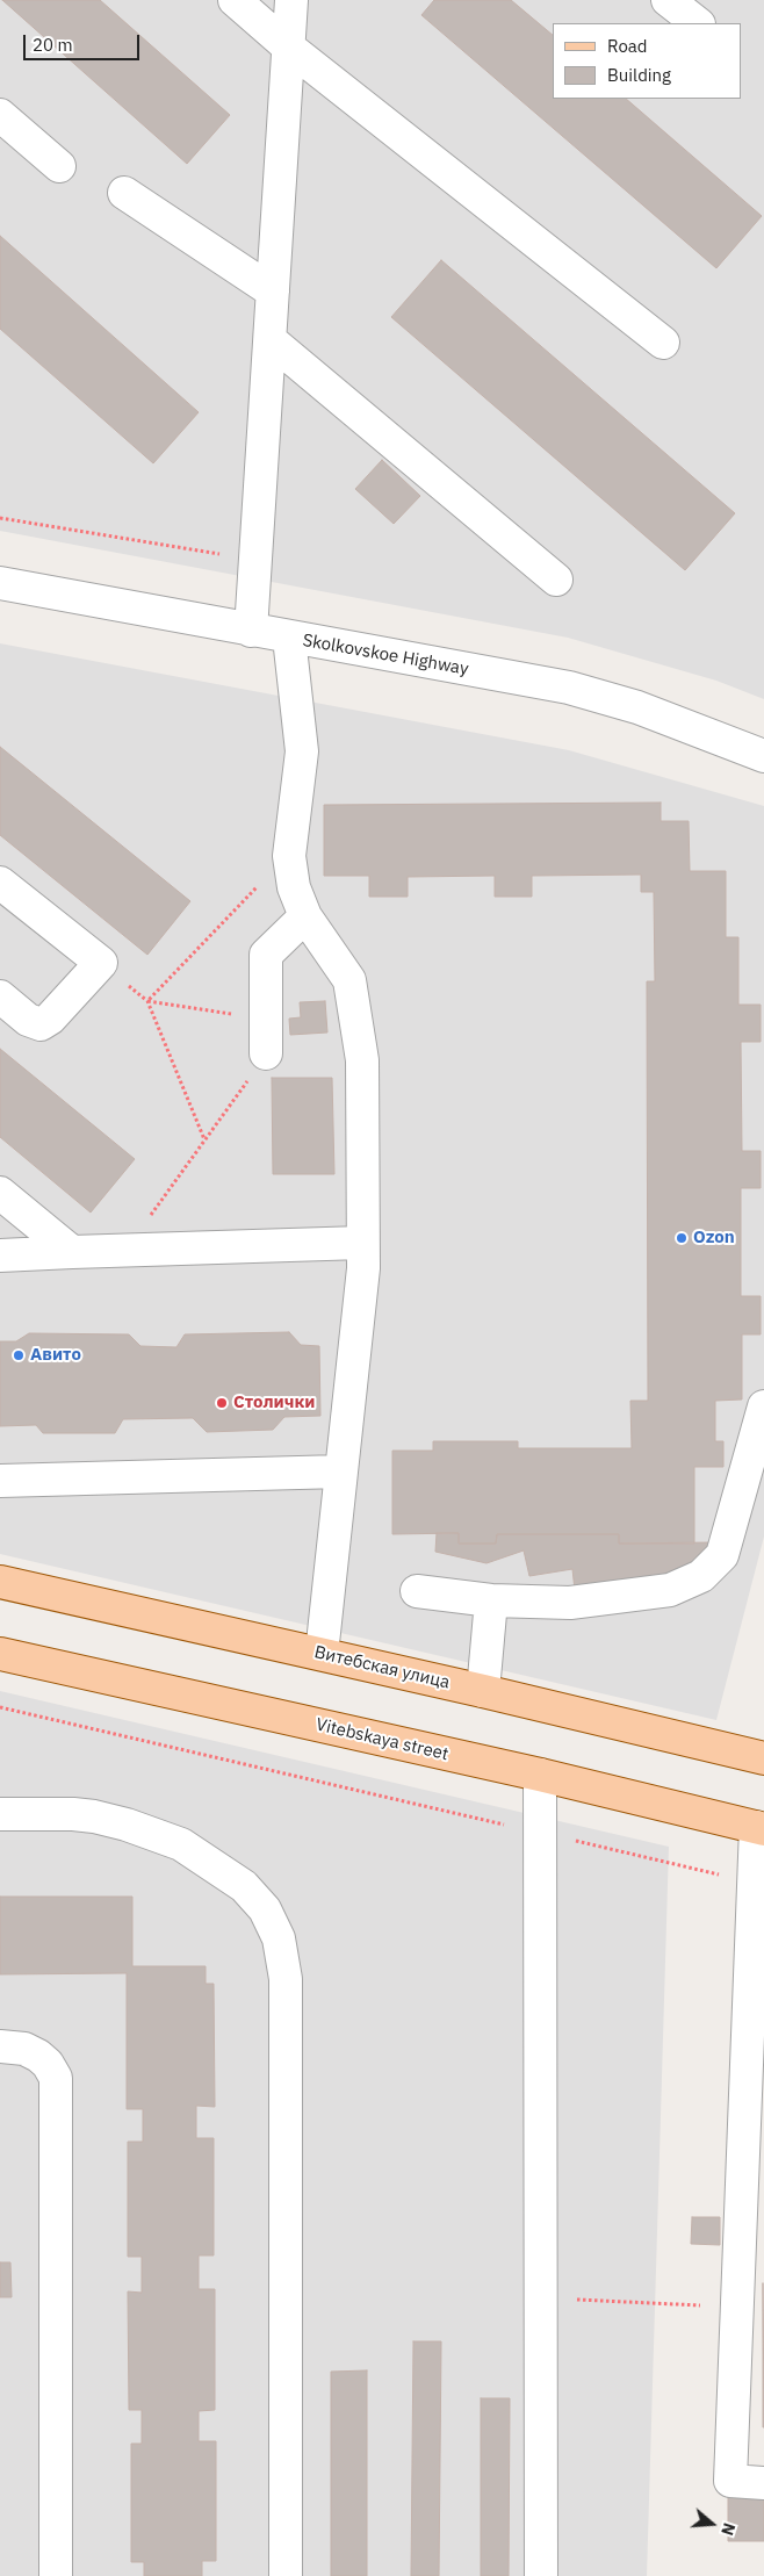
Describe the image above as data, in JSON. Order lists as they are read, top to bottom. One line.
{"streets":{"main road":["Витебская улица","Vitebskaya street"],"street":["Skolkovskoe Highway"]},"places":["Ozon","Авито","Столички"],"legend":["Road","Building"],"scale_bar":"20 m","north":"right"}
